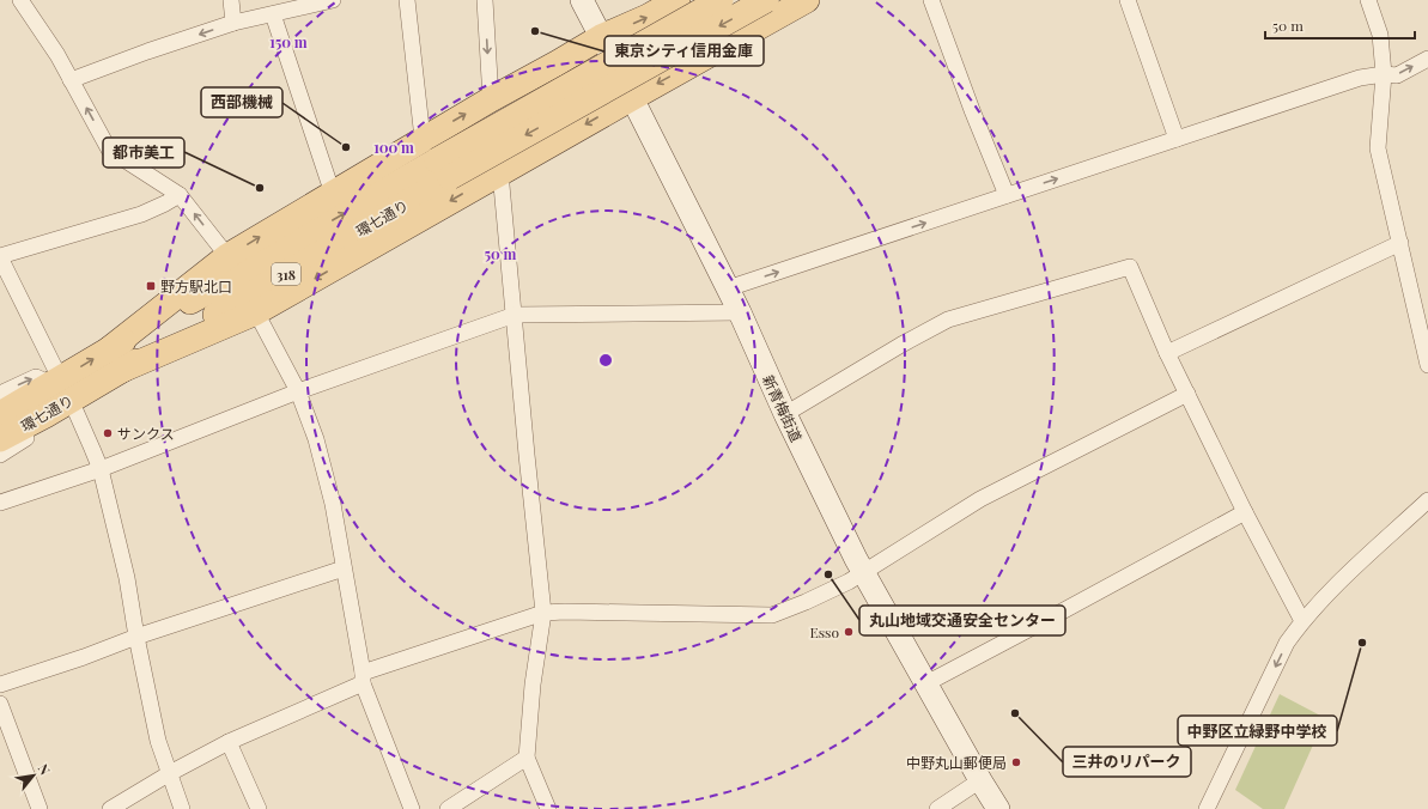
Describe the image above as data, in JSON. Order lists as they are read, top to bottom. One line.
{"streets":{"main road":["環七通り","318","新青梅街道"]},"places":{"other":["東京シティ信用金庫","西部機械","都市美工","サンクス","丸山地域交通安全センター","Esso","中野区立緑野中学校","三井のリパーク","中野丸山郵便局"],"transit":["野方駅北口"]},"scale_bar":"50 m","north":"top right","rings":["150 m","100 m","50 m"]}
